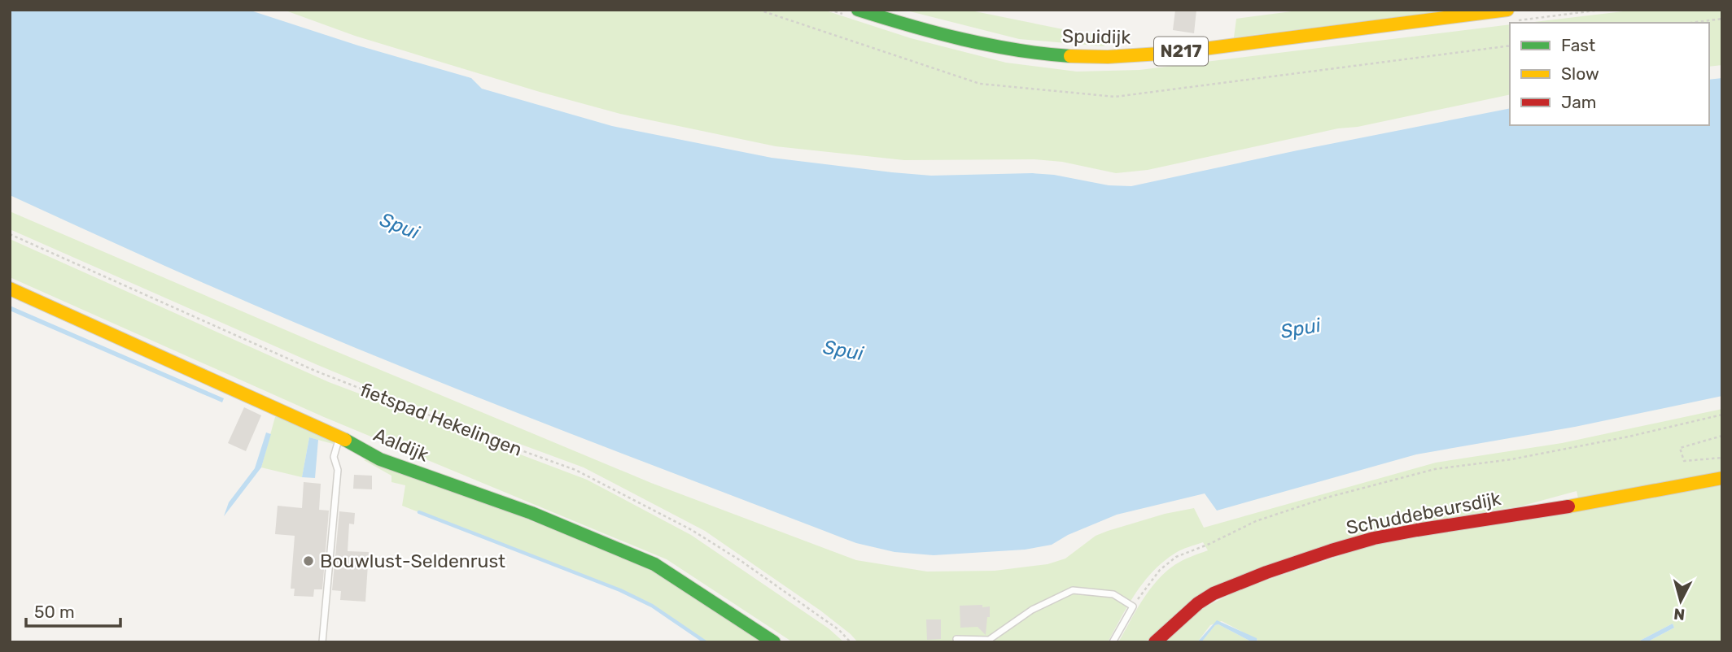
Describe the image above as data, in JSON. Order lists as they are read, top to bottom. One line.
{"streets":{"street":["Spuidijk","N217","Aaldijk","Schuddebeursdijk"],"path":["fietspad Hekelingen"]},"water":["Spui"],"places":["Bouwlust-Seldenrust"],"legend":["Fast","Slow","Jam"],"scale_bar":"50 m","north":"bottom"}
